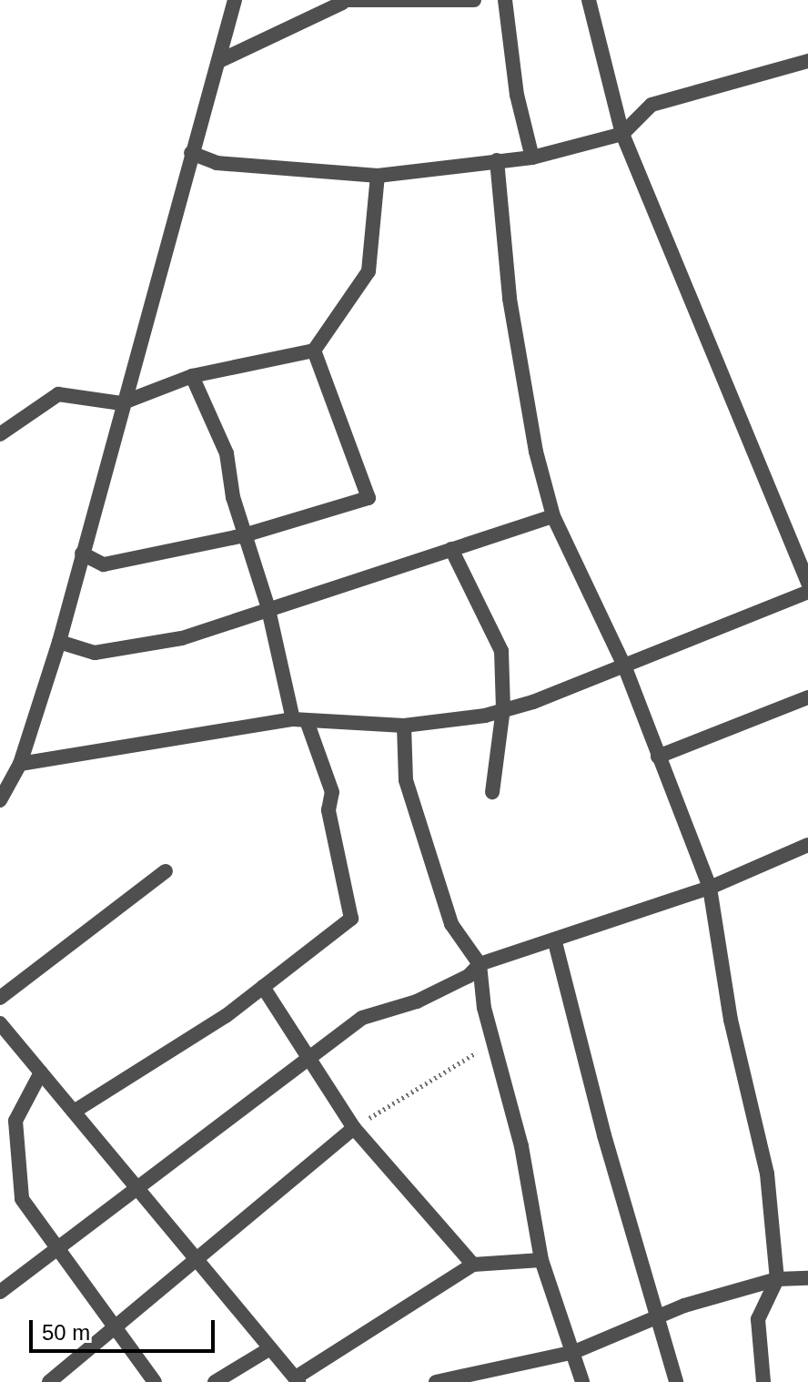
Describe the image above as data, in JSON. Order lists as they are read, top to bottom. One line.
{"scale_bar":"50 m"}
